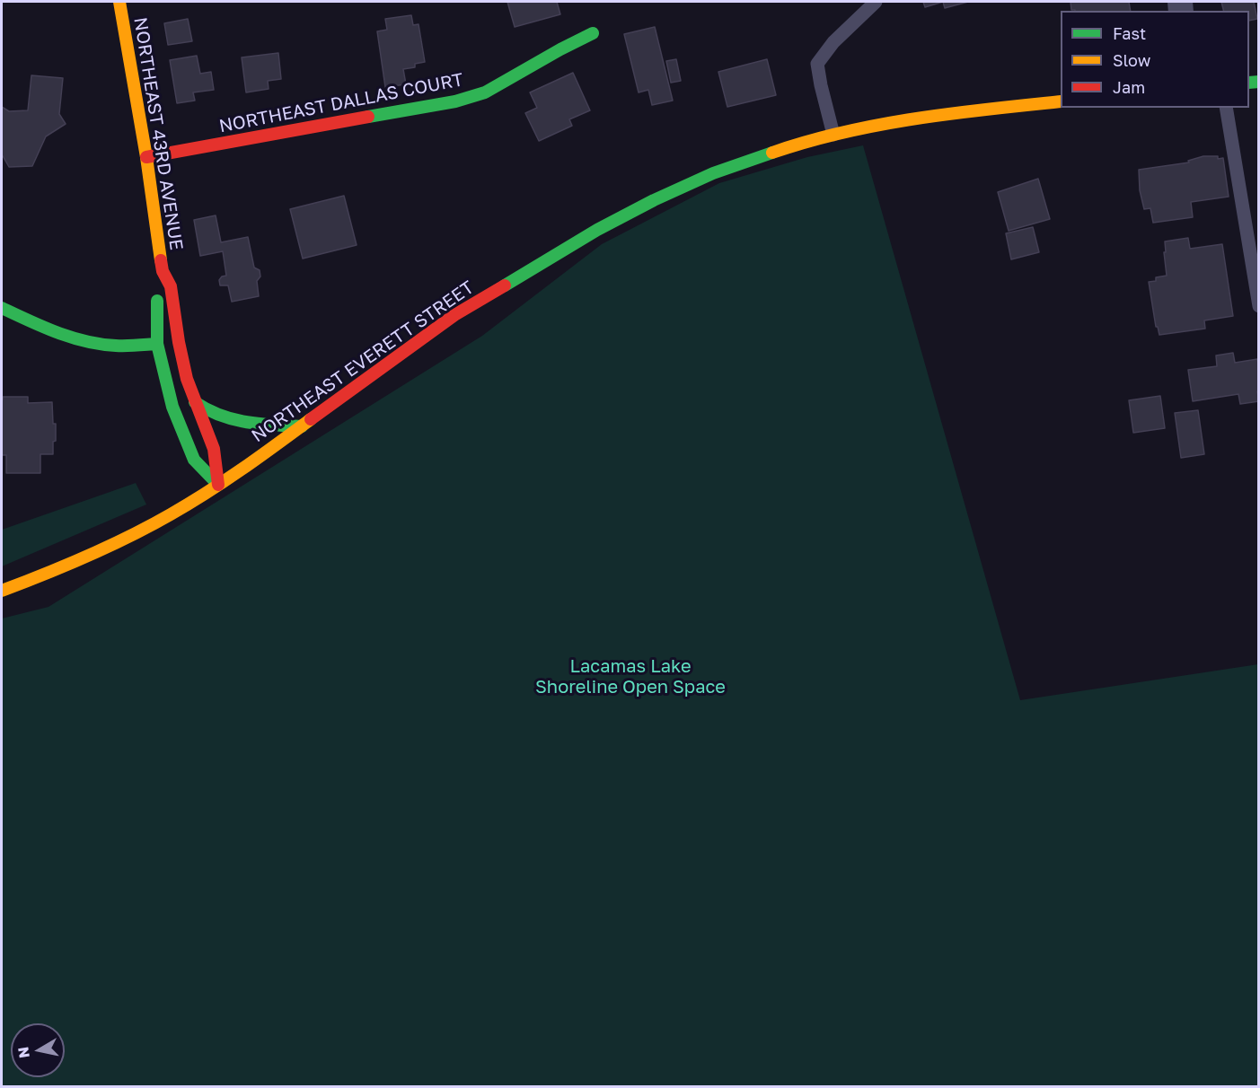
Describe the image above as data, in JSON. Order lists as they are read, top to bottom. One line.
{"streets":{"street":["NORTHEAST DALLAS COURT","NORTHEAST 43RD AVENUE","NORTHEAST EVERETT STREET"]},"crossings":[["NORTHEAST DALLAS COURT","NORTHEAST 43RD AVENUE"],["NORTHEAST 43RD AVENUE","NORTHEAST EVERETT STREET"]],"parks":["Lacamas Lake Shoreline Open Space"],"legend":["Fast","Slow","Jam"],"north":"left"}
